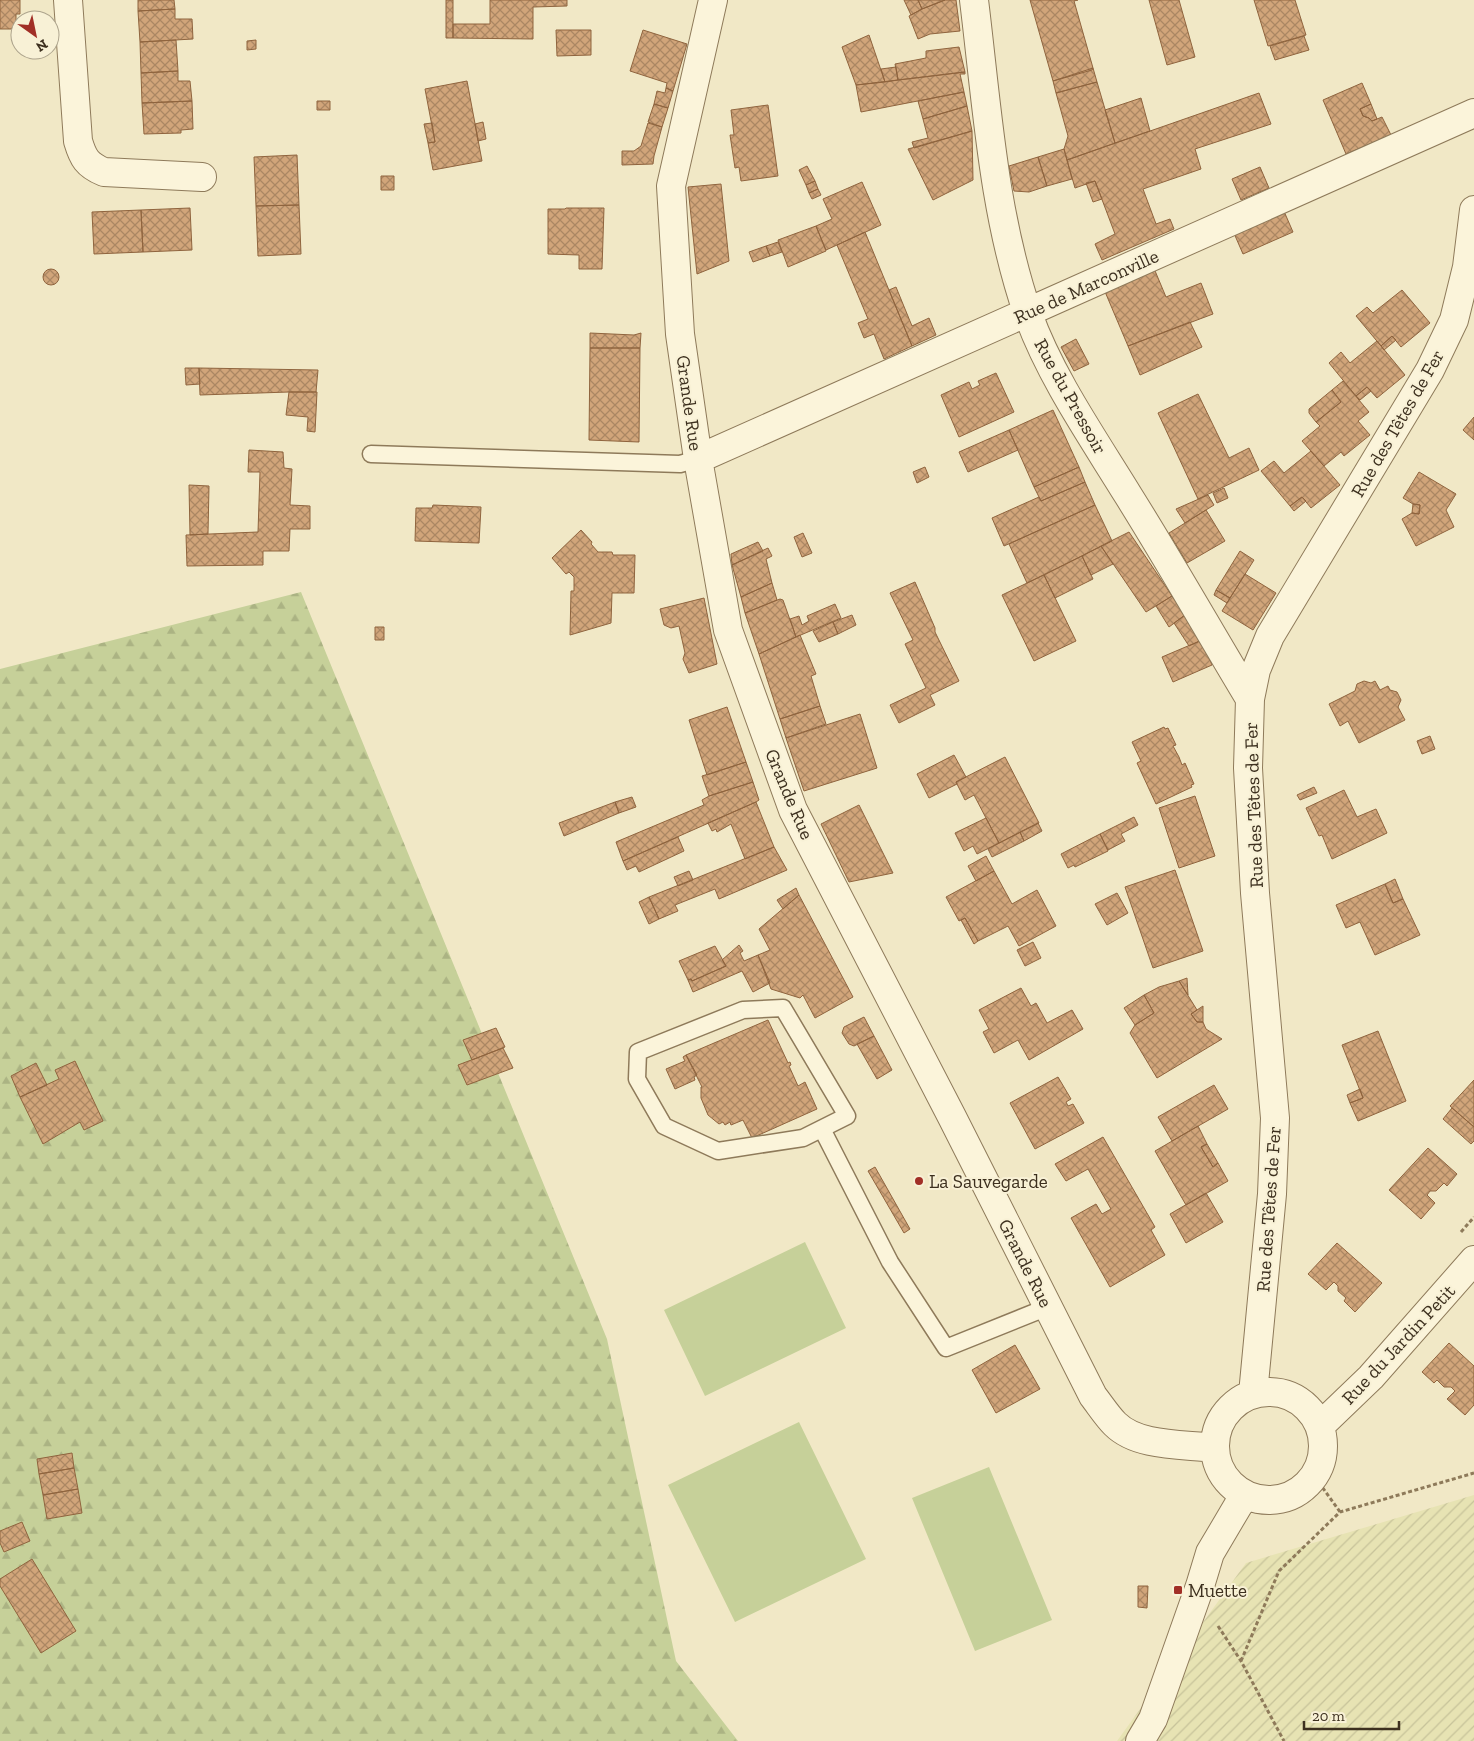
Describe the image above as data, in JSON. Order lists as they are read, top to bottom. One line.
{"streets":{"street":["Rue de Marconville","Rue du Pressoir","Grande Rue","Rue des Têtes de Fer","Rue du Jardin Petit"]},"crossings":[["Rue de Marconville","Rue du Pressoir"],["Rue de Marconville","Grande Rue"],["Rue du Pressoir","Rue des Têtes de Fer"],["Grande Rue","Rue des Têtes de Fer"],["Grande Rue","Rue du Jardin Petit"],["Rue des Têtes de Fer","Rue du Jardin Petit"]],"places":{"other":["La Sauvegarde"],"transit":["Muette"]},"scale_bar":"20 m","north":"bottom right"}
